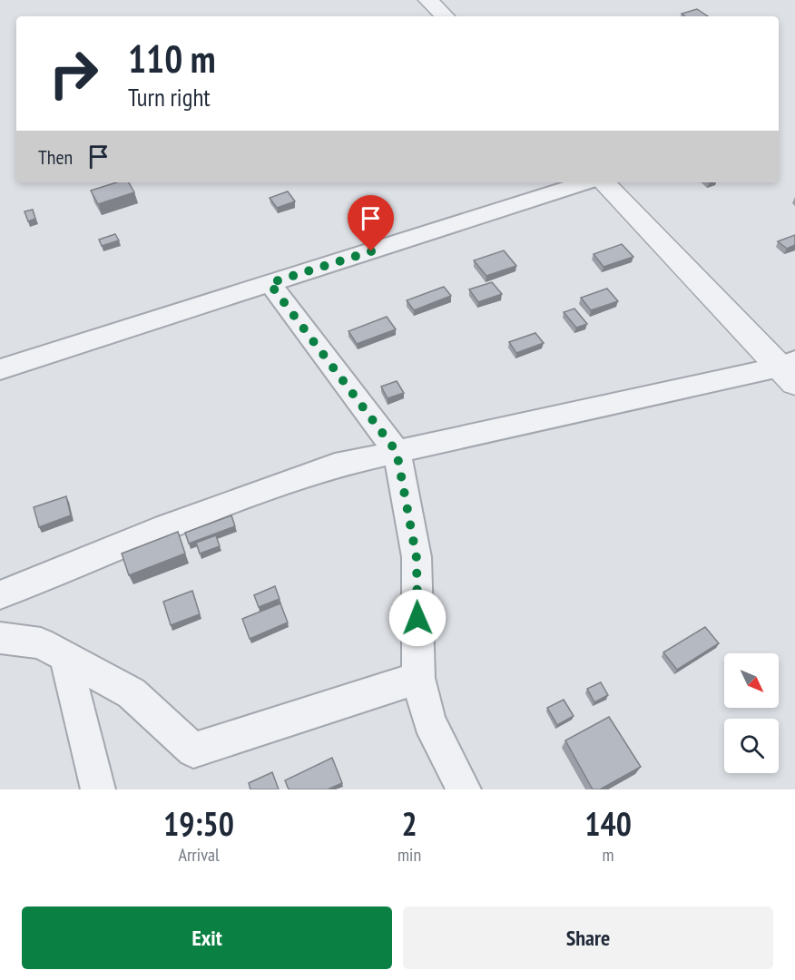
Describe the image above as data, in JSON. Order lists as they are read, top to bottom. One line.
{"north":"bottom right","page":{"turn":["110 m","Turn right"],"then":"Then","eta":["19:50","Arrival","2","min","140","m"],"buttons":["Exit","Share"]}}
